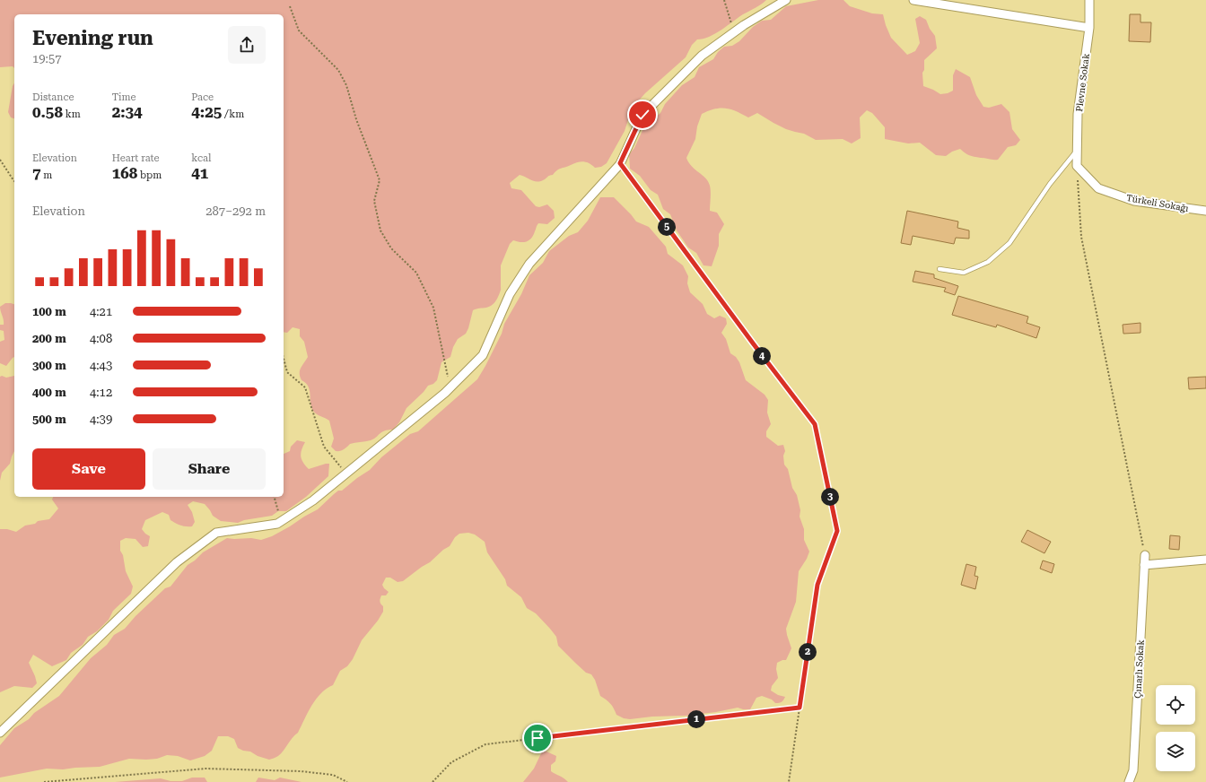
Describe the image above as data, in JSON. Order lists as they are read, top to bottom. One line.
{"streets":{"street":["Plevne Sokak","Türkeli Sokağı","Çınarlı Sokak"]},"crossings":[["Plevne Sokak","Türkeli Sokağı"]],"page":{"heading":["Evening run","19:57"],"stats":[["Distance","0.58 km"],["Time","2:34"],["Pace","4:25 /km"],["Elevation","7 m"],["Heart rate","168 bpm"],["kcal","41"]],"chart":["Elevation","287–292 m"],"pins":["5","4","3","2","1"],"list":[{"name":"100 m","note":"4:21"},{"name":"200 m","note":"4:08"},{"name":"300 m","note":"4:43"},{"name":"400 m","note":"4:12"},{"name":"500 m","note":"4:39"}],"buttons":["Save","Share"]}}
